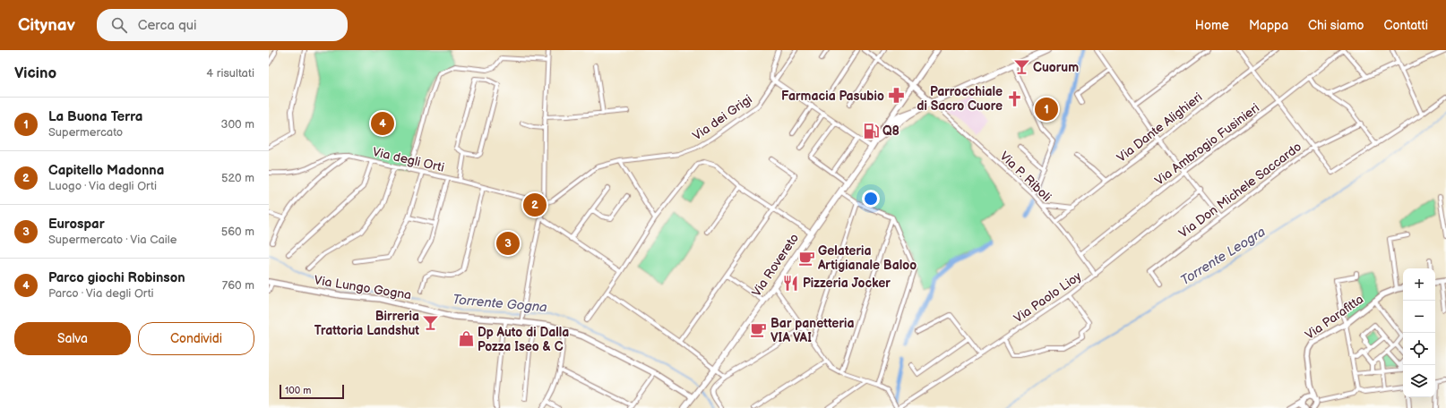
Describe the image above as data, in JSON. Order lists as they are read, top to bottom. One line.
{"streets":{"main road":["Via Rovereto"],"street":["Via dei Grigi","Via Dante Alighieri","Via Ambrogio Fusinieri","Via degli Orti","Via P. Riboli","Via Don Michele Saccardo","Via Lungo Gogna","Via Paolo Lioy","Via Parafitta"]},"crossings":[["Via dei Grigi","Via degli Orti"],["Via Dante Alighieri","Via P. Riboli"],["Via Ambrogio Fusinieri","Via P. Riboli"],["Via P. Riboli","Via Paolo Lioy"],["Via Rovereto","Via Lungo Gogna"]],"water":["Torrente Leogra","Torrente Gogna"],"places":{"bar":["Cuorum","Birreria Trattoria Landshut"],"pharmacy":["Farmacia Pasubio"],"church":["Parrocchiale di Sacro Cuore"],"fuel station":["Q8"],"cafe":["Gelateria Artigianale Baloo","Bar panetteria VIA VAI"],"restaurant":["Pizzeria Jocker"],"shop":["Dp Auto di Dalla Pozza Iseo & C"]},"scale_bar":"100 m","page":{"header":"Citynav","search":"Cerca qui","nav":["Home","Mappa","Chi siamo","Contatti"],"heading":["Vicino","4 risultati"],"pins":["1","4","2","3"],"list":[{"mark":"1","name":"La Buona Terra","note":"Supermercato","value":"300 m"},{"mark":"2","name":"Capitello Madonna","note":"Luogo · Via degli Orti","value":"520 m"},{"mark":"3","name":"Eurospar","note":"Supermercato · Via Caile","value":"560 m"},{"mark":"4","name":"Parco giochi Robinson","note":"Parco · Via degli Orti","value":"760 m"}],"map_buttons":["+","−"],"buttons":["Salva","Condividi"],"scale":"100 m"}}
